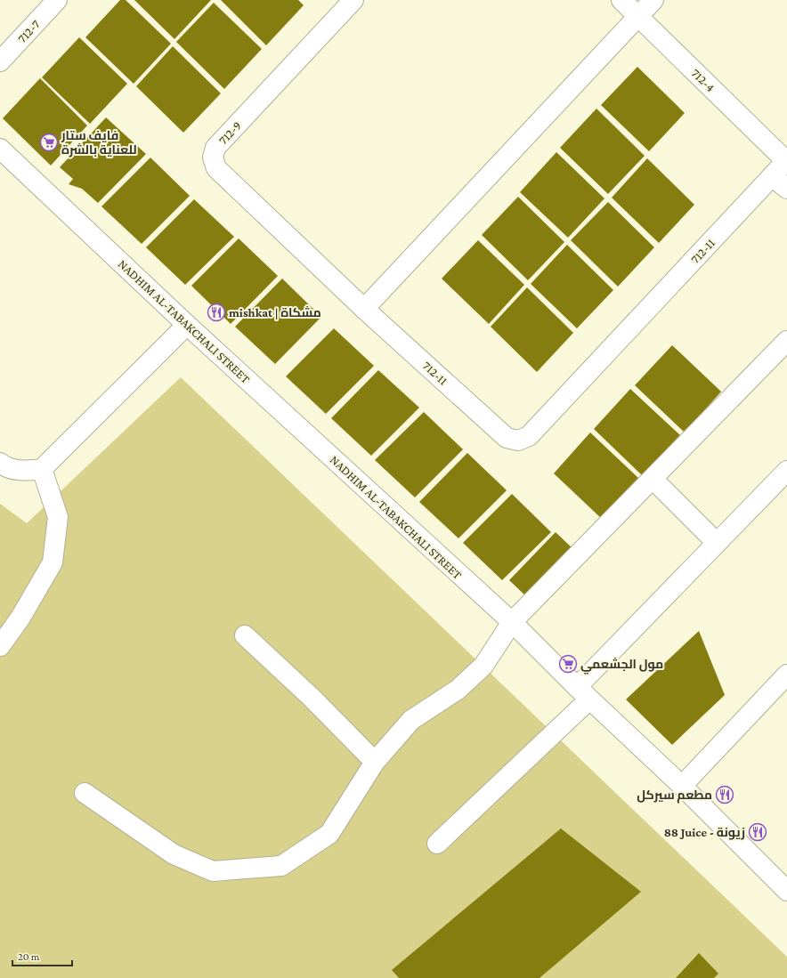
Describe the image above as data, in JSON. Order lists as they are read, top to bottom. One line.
{"streets":{"street":["712-7","712-4","712-9","712-11","NADHIM AL-TABAKCHALI STREET"]},"crossings":[["712-4","712-11"],["712-9","712-11"]],"places":{"supermarket":["فايف ستار للعناية بالشرة","مول الجشعمي"],"restaurant":["mishkat | مشكاة","مطعم سيركل","88 Juice - زيونة"]},"scale_bar":"20 m"}
